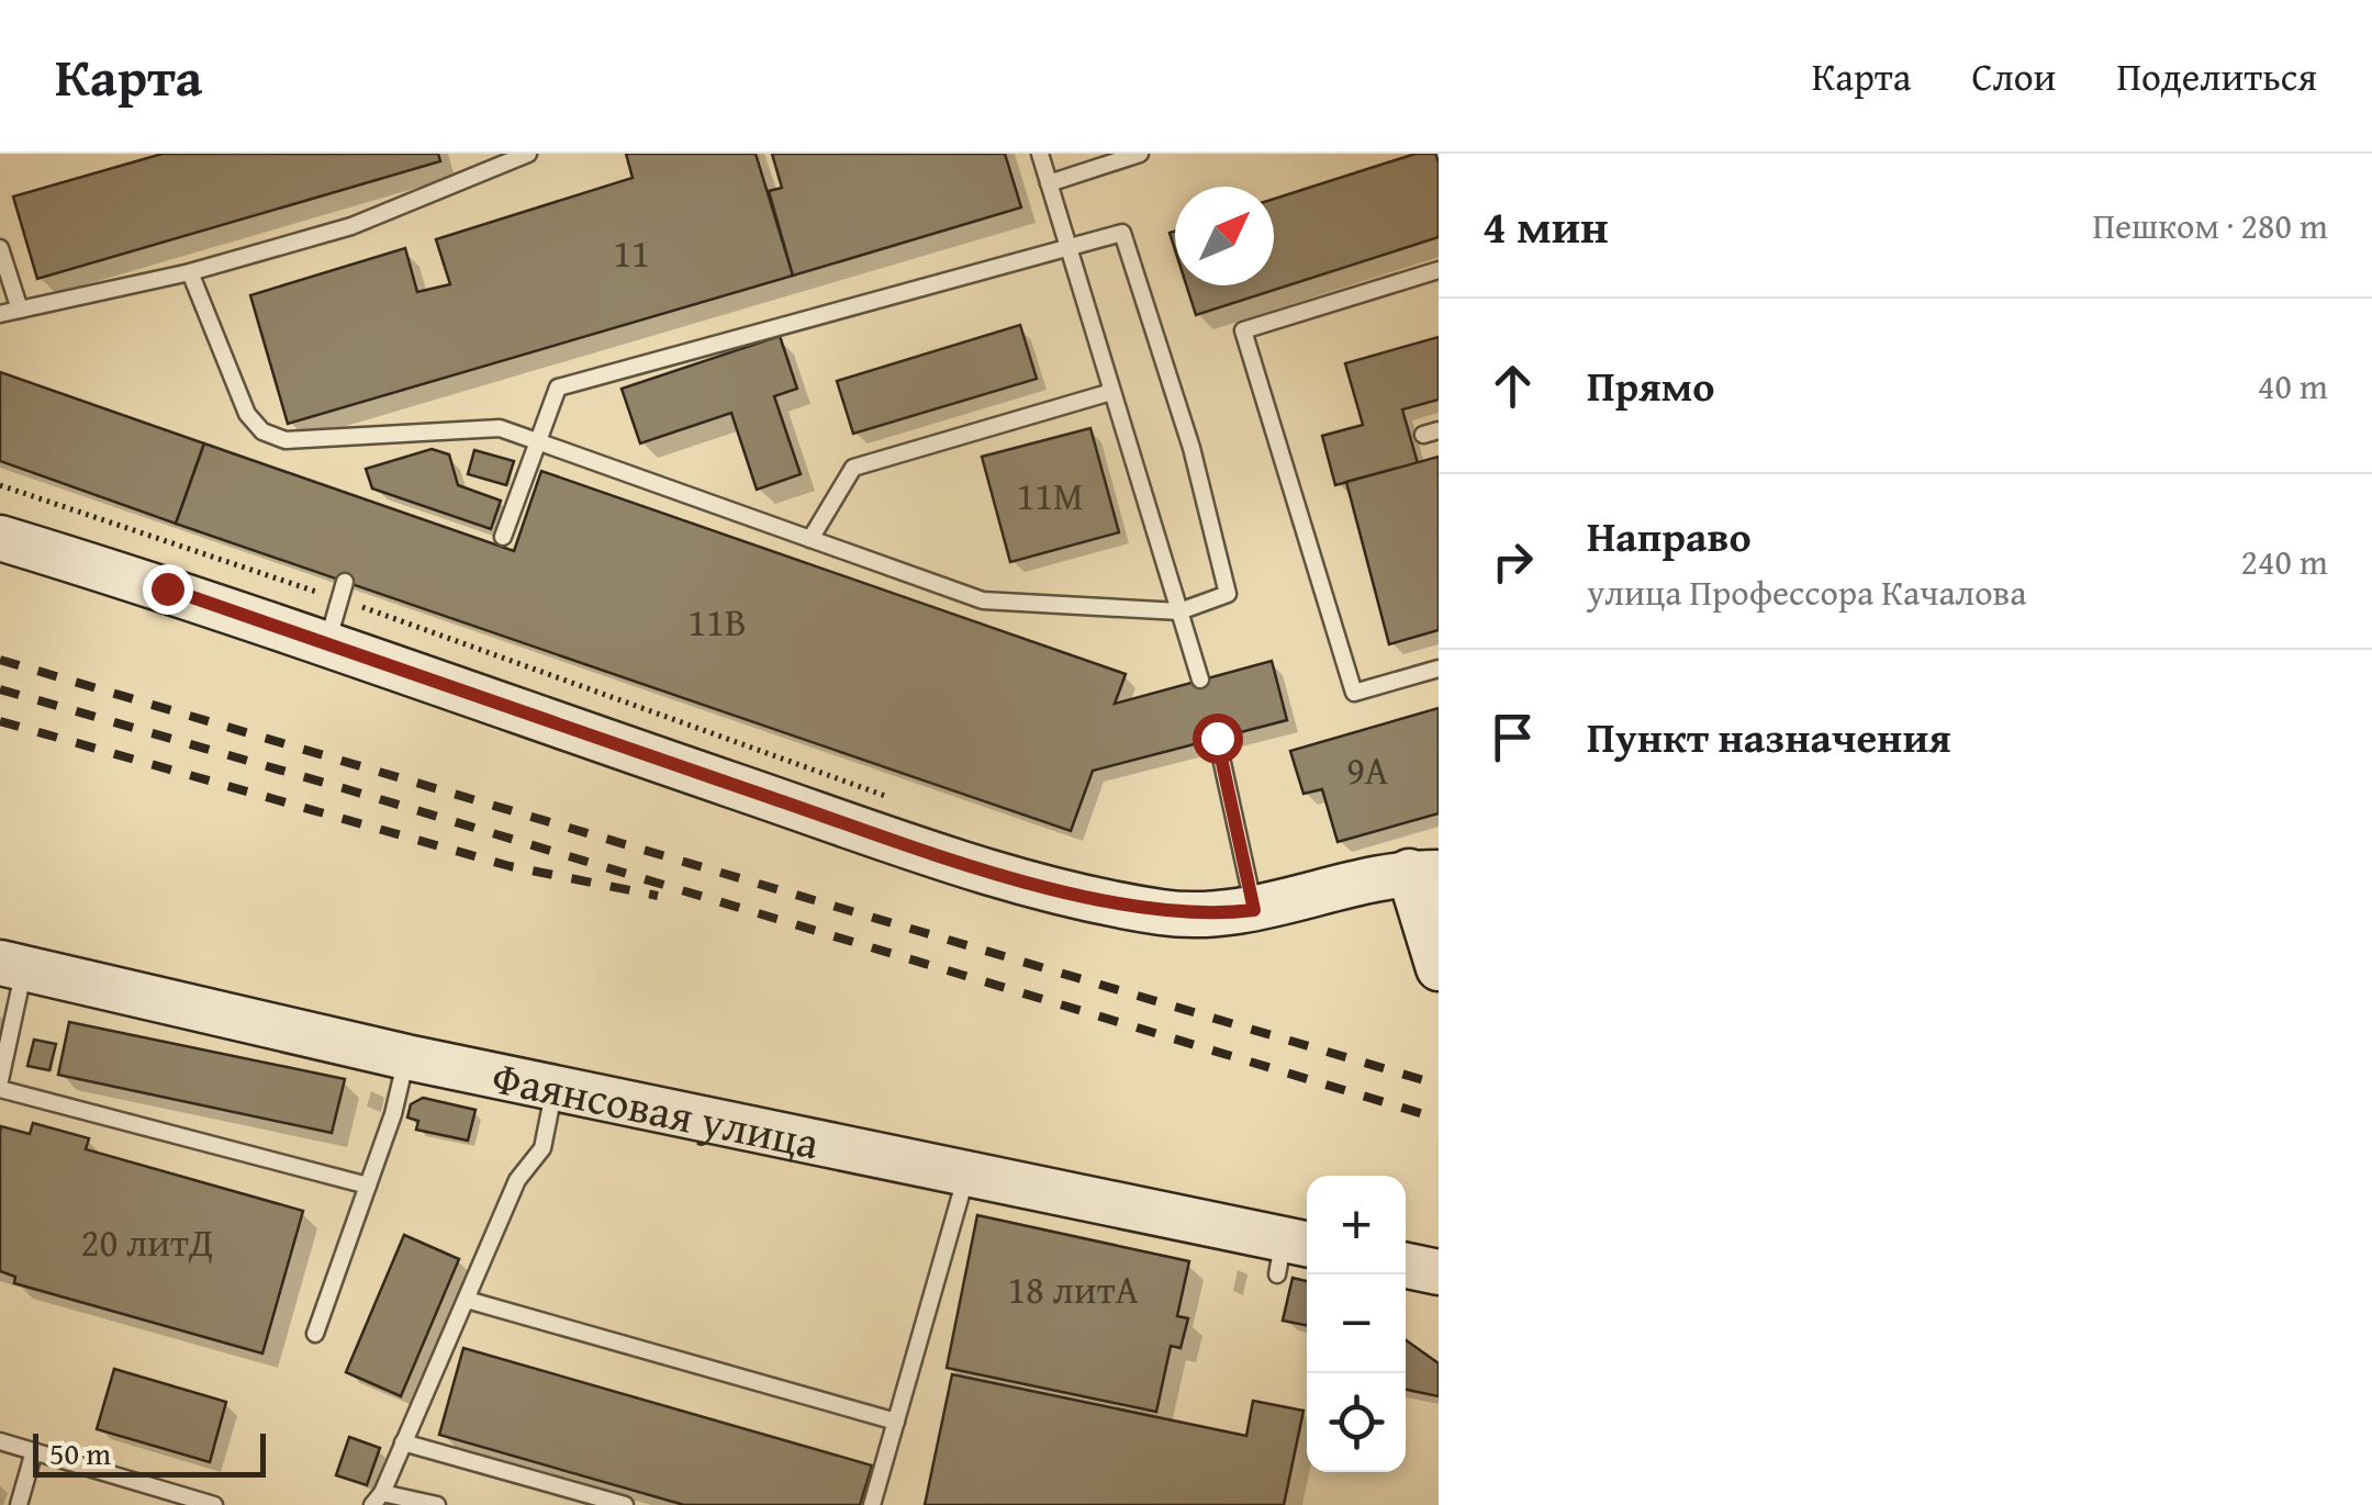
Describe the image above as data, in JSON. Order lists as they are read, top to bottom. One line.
{"streets":{"street":["Фаянсовая улица"]},"house_numbers":["11","11М","11В","9А","20 литД","18 литА"],"scale_bar":"50 m","north":"top right","page":{"header":"Карта","nav":["Карта","Слои","Поделиться"],"heading":["4 мин","Пешком · 280 m"],"list":[["Прямо","40 m"],["Направо","улица Профессора Качалова","240 m"],"Пункт назначения"],"map_buttons":["+","−"],"scale":"50 m"}}
